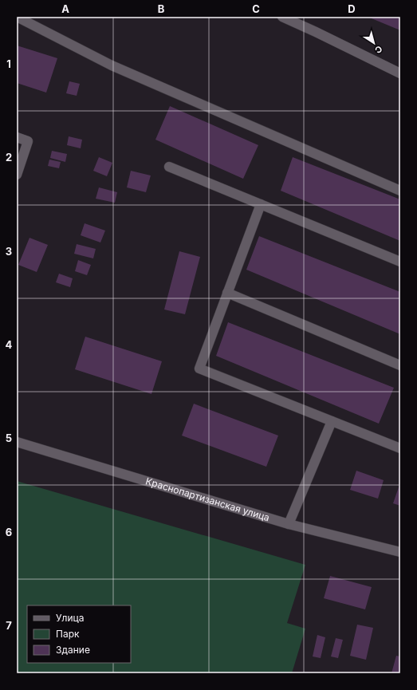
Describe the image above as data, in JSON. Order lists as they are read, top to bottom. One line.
{"streets":{"street":["Краснопартизанская улица"]},"legend":["Улица","Парк","Здание"],"north":"bottom right","grid":{"columns":["A","B","C","D"],"rows":["1","2","3","4","5","6","7"]}}
